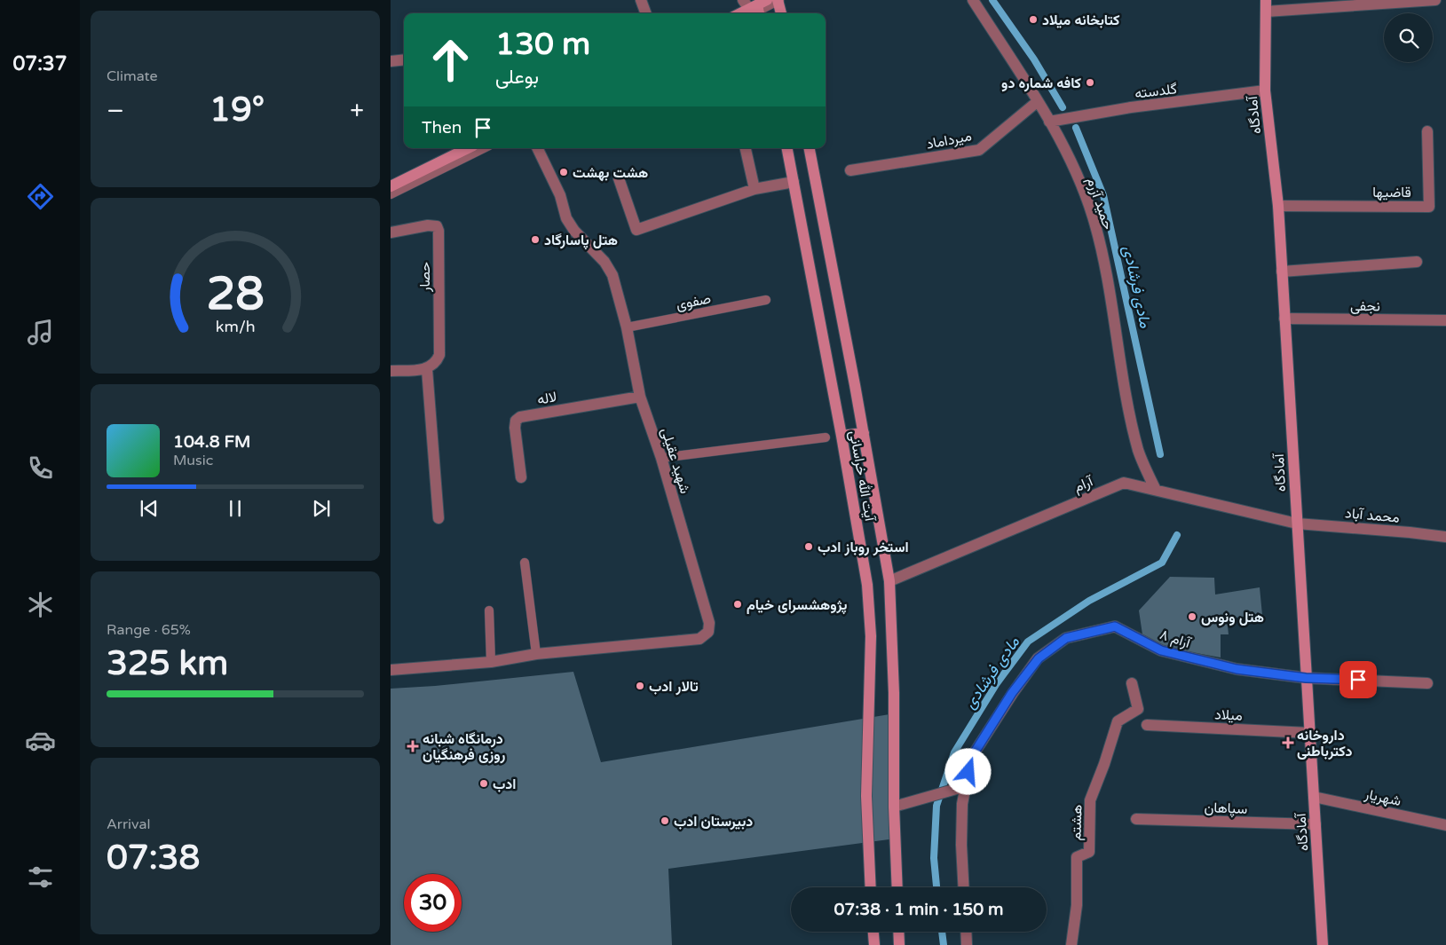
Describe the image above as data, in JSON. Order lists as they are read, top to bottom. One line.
{"streets":{"main road":["آمادگاه","آیت الله خراسانی"],"street":["گلدسته","میرداماد","قاضیها","حمید آزرم","حصار","نجفی","لاله","شهید عقیلی","آرام","محمد آباد","۸ آرام","میلاد","شهریار","سپاهان","هشتم"],"lane":["صفوی"]},"crossings":[["گلدسته","آمادگاه"],["گلدسته","حمید آزرم"],["آمادگاه","قاضیها"],["آمادگاه","نجفی"],["آمادگاه","آرام"],["آمادگاه","محمد آباد"],["آمادگاه","۸ آرام"],["آمادگاه","میلاد"],["آمادگاه","شهریار"],["آمادگاه","سپاهان"],["میرداماد","حمید آزرم"],["حمید آزرم","آرام"],["صفوی","شهید عقیلی"],["لاله","شهید عقیلی"],["آیت الله خراسانی","آرام"],["آرام","محمد آباد"]],"water":["مادی فرشادی"],"places":{"other":["کتابخانه میلاد","کافه شماره دو","هشت بهشت","هتل پاسارگاد","استخر روباز ادب","پژوهشسرای خیام","هتل ونوس","تالار ادب","ادب","دبیرستان ادب"],"health":["داروخانه دکترباطنی","درمانگاه شبانه روزی فرهنگیان"]},"page":{"tabs":"07:37","tile":["Climate",["Range · 65%","325 km"],["Arrival","07:38"]],"turn":["130 m","بوعلی"],"heat":["−","19°","+"],"then":"Then","song":["104.8 FM","Music"],"limit":"30","trip":"07:38 · 1 min · 150 m","gauge":["28","km/h"]}}
